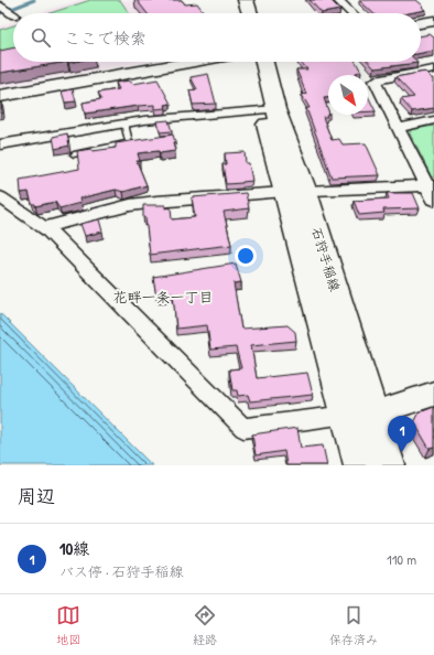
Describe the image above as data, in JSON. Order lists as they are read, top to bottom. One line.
{"streets":{"main road":["石狩手稲線"]},"districts":["花畔一条一丁目"],"north":"bottom right","page":{"search":"ここで検索","pins":"1","heading":"周辺","list":[{"mark":"1","name":"10線","note":"バス停 · 石狩手稲線","value":"110 m"}],"nav":["地図","経路","保存済み"]}}
